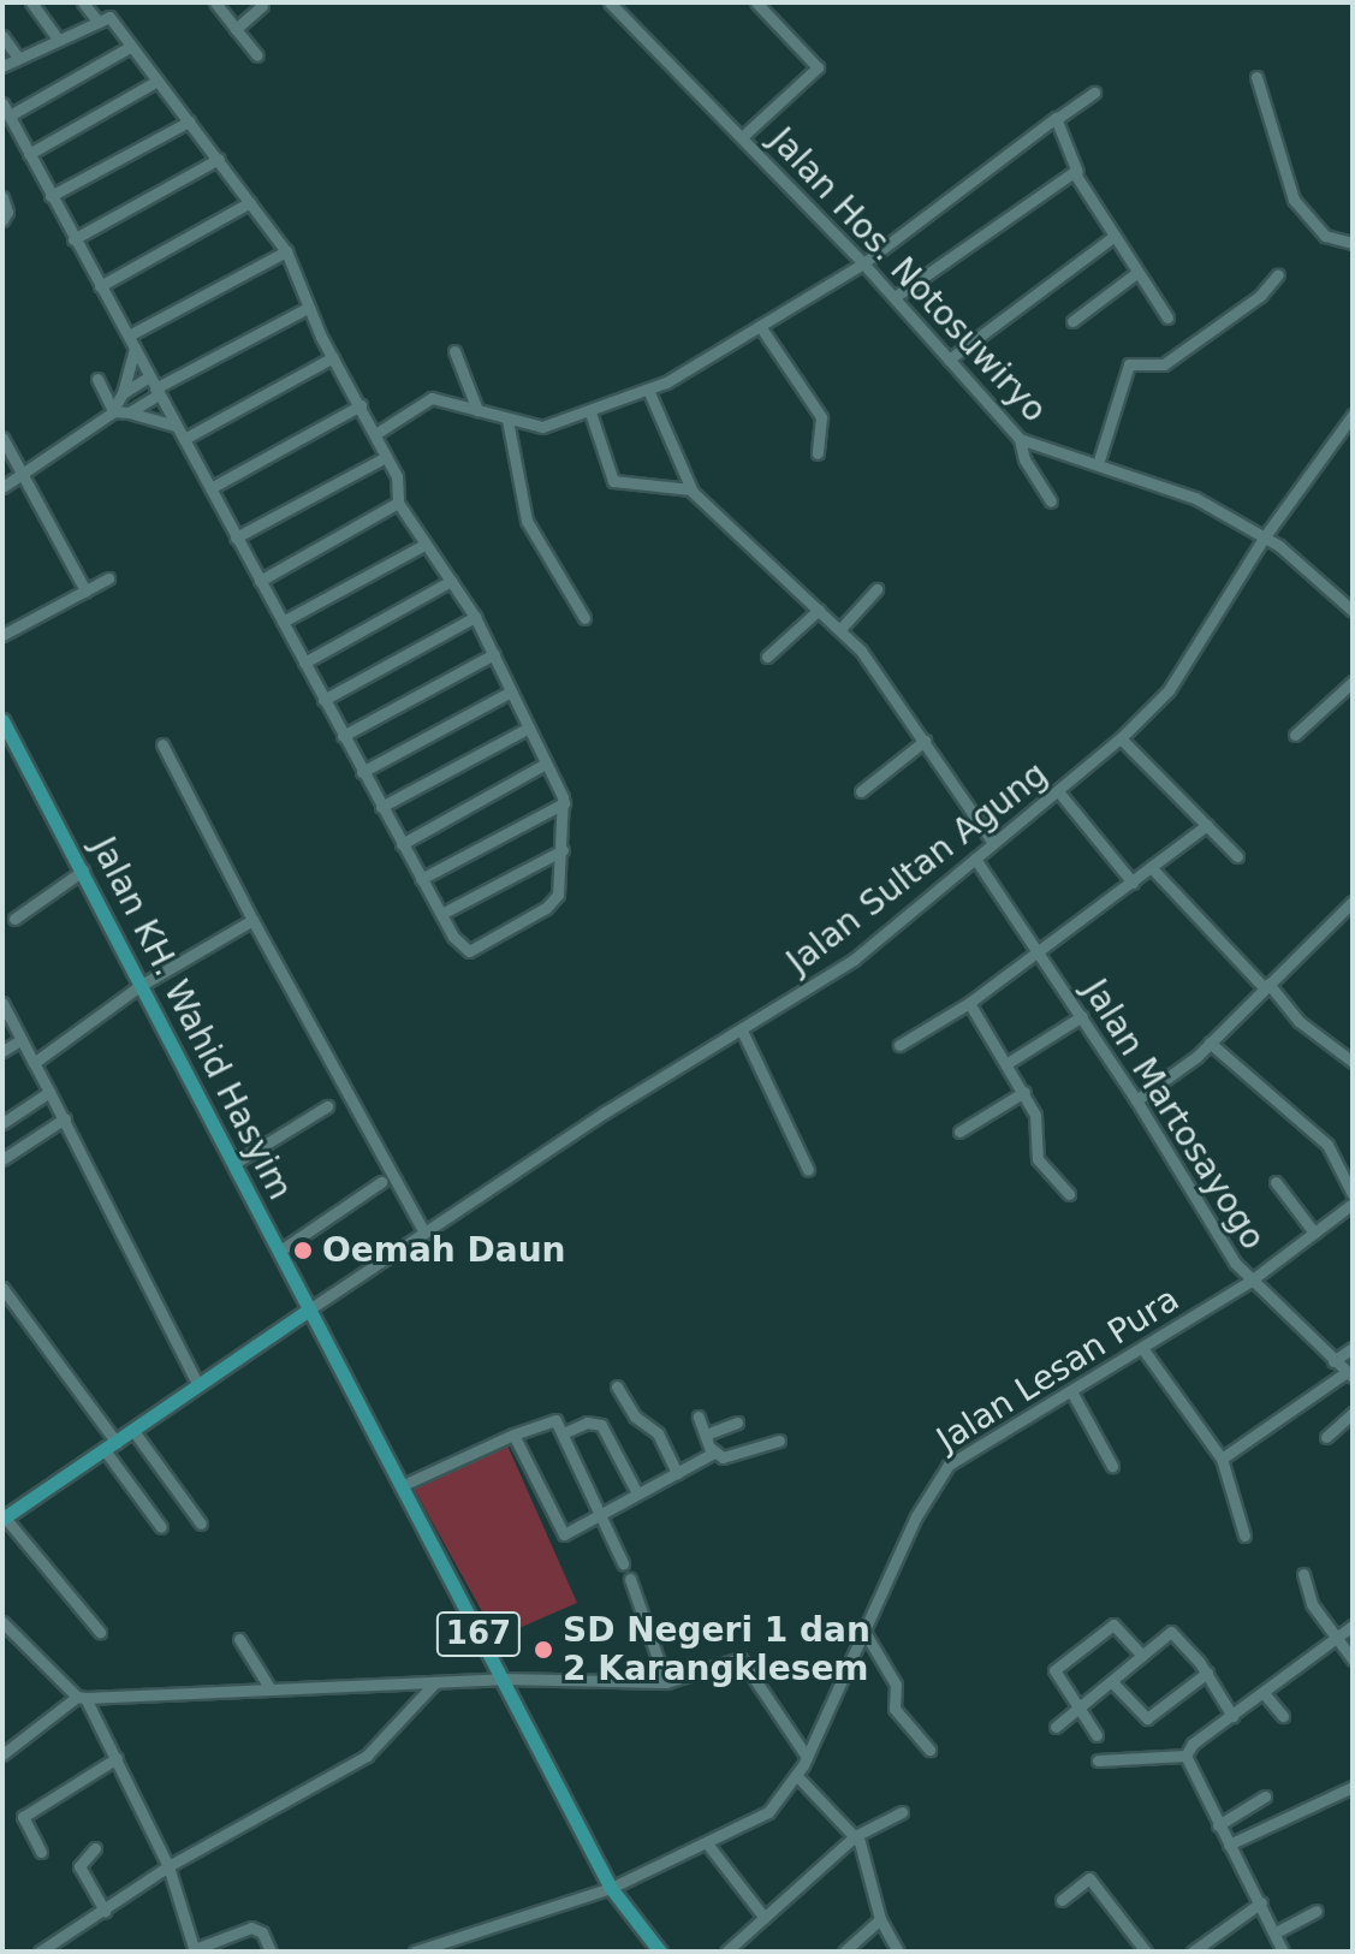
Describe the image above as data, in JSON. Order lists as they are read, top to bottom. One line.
{"streets":{"main road":["Jalan KH. Wahid Hasyim","167"],"street":["Jalan Hos. Notosuwiryo","Jalan Sultan Agung","Jalan Martosayogo","Jalan Lesan Pura"]},"crossings":[["Jalan Hos. Notosuwiryo","Jalan Sultan Agung"],["Jalan Sultan Agung","Jalan KH. Wahid Hasyim"],["Jalan Sultan Agung","Jalan Martosayogo"],["Jalan KH. Wahid Hasyim","Jalan Lesan Pura"],["Jalan Martosayogo","Jalan Lesan Pura"]],"places":["Oemah Daun","SD Negeri 1 dan 2 Karangklesem"]}
